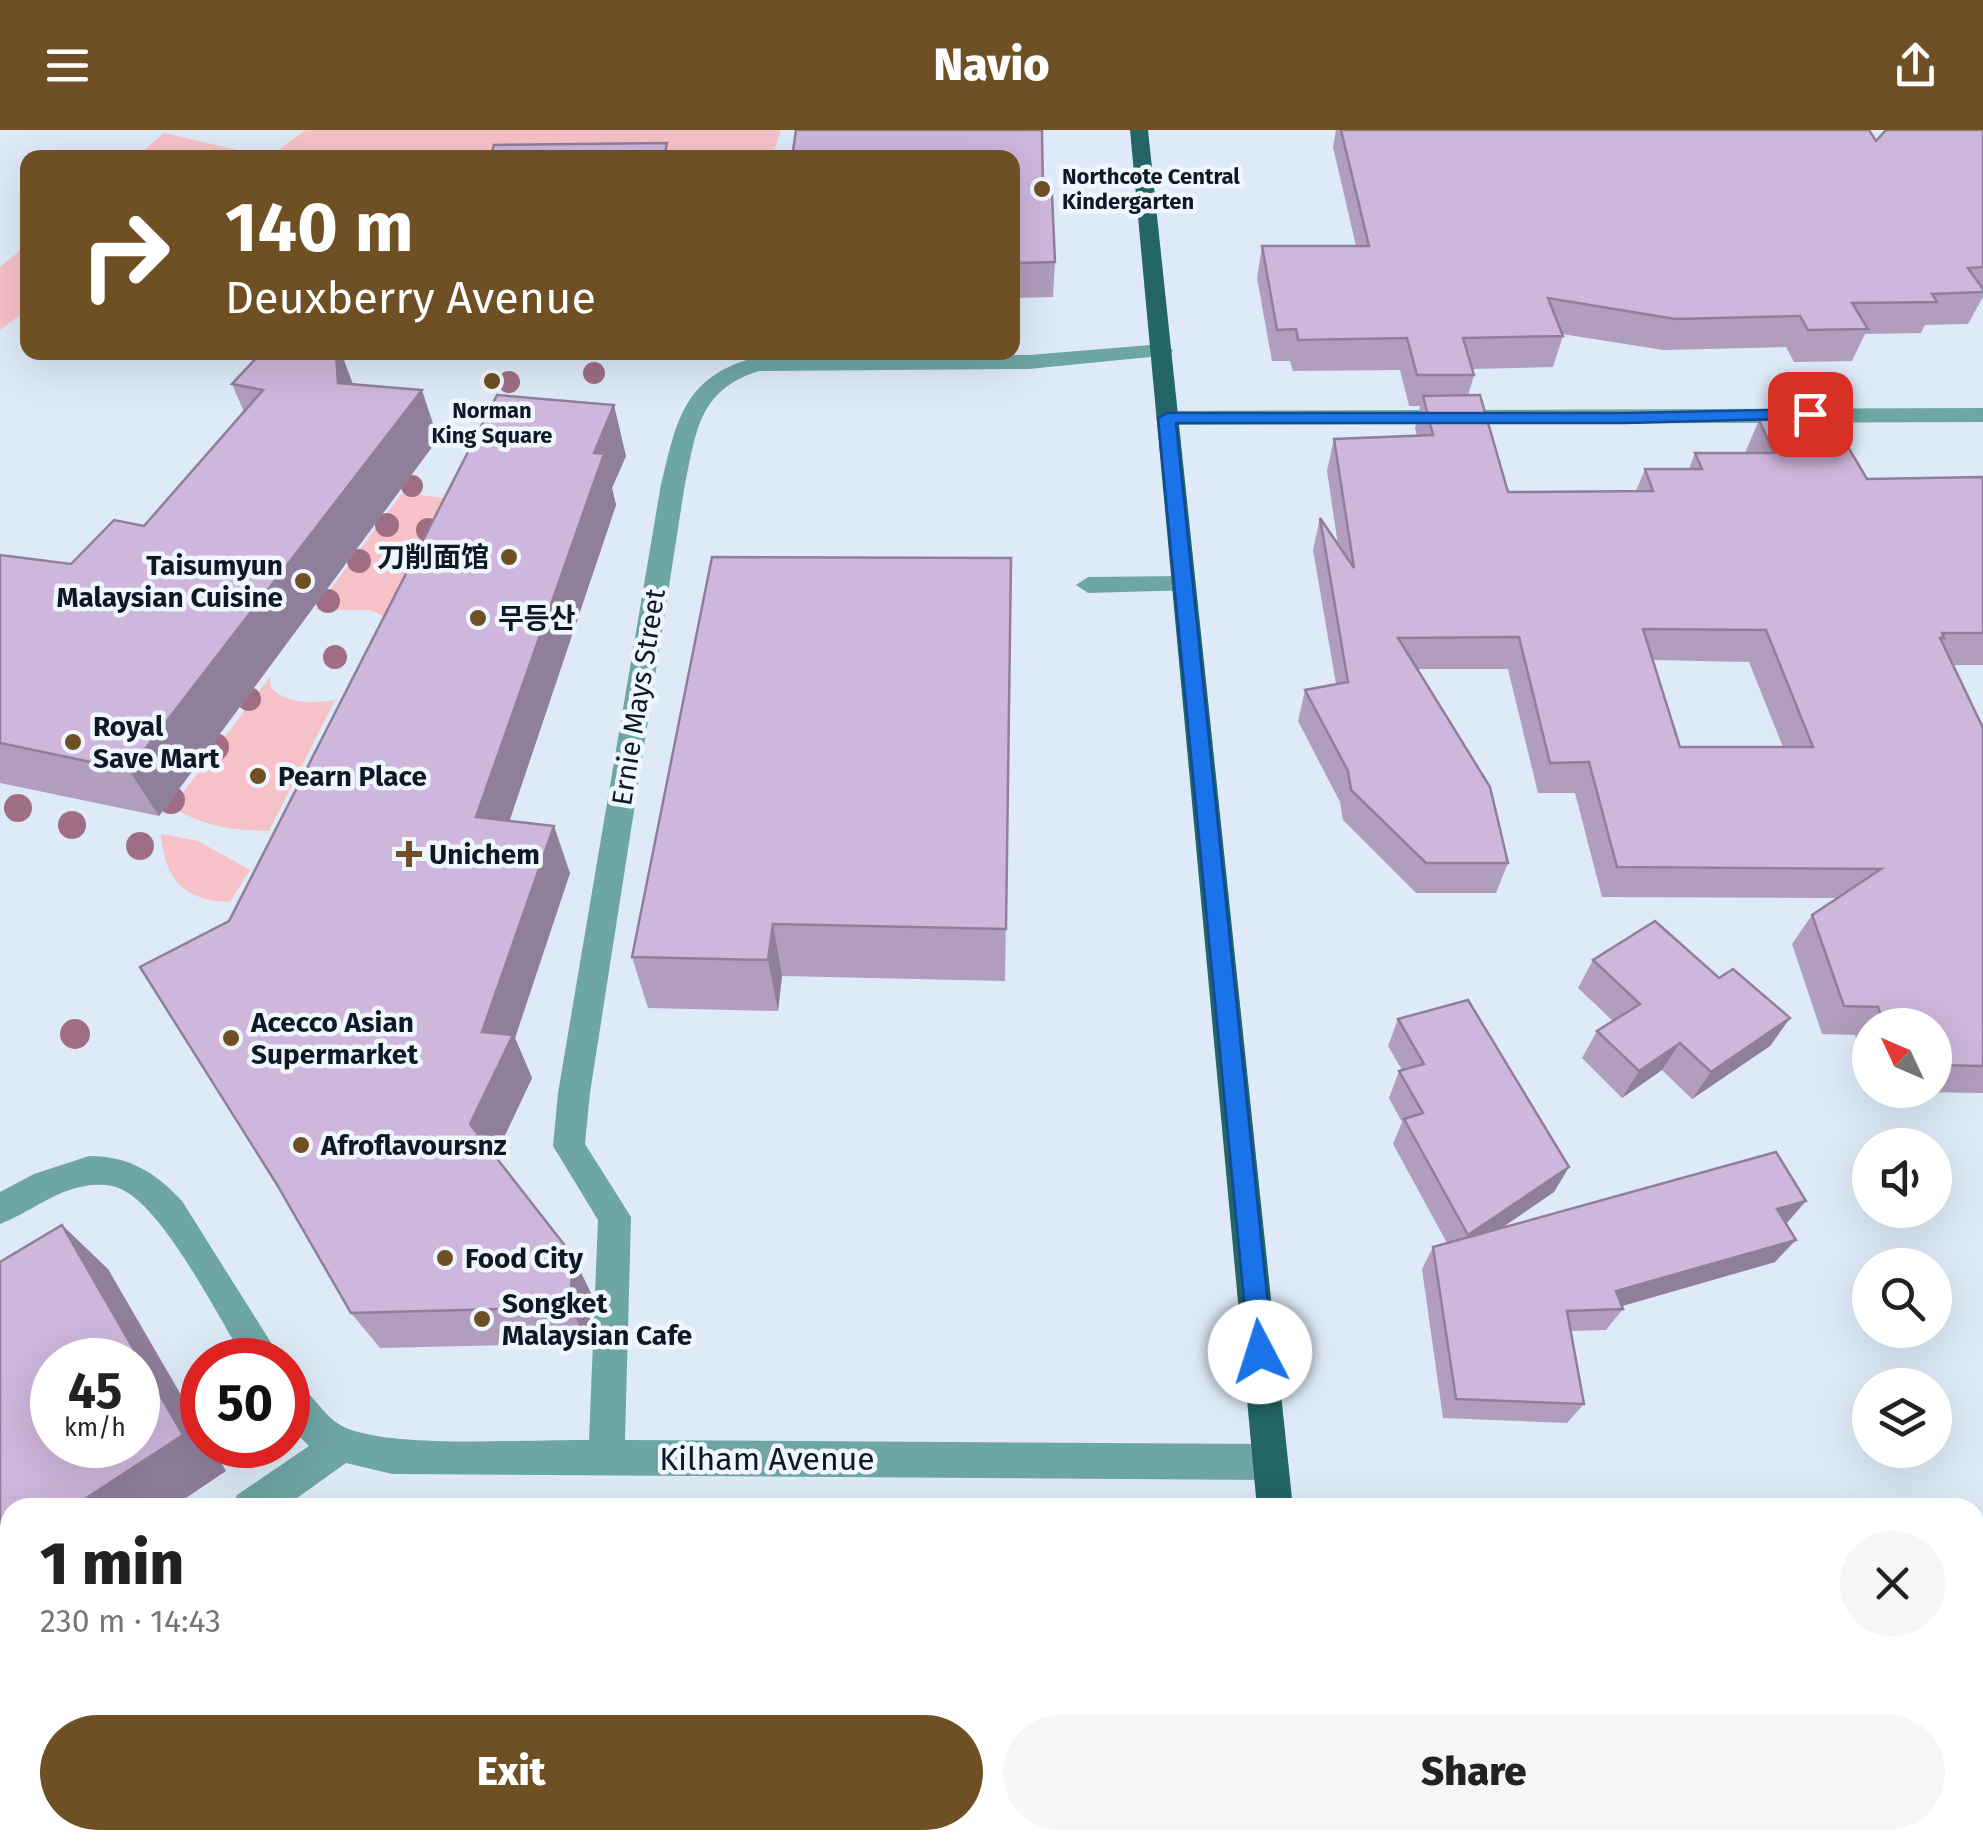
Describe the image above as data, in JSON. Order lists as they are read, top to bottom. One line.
{"streets":{"street":["Ernie Mays Street","Kilham Avenue"]},"crossings":[["Ernie Mays Street","Kilham Avenue"]],"places":{"other":["Northcote Central Kindergarten","Norman King Square","刀削面馆","Taisumyun Malaysian Cuisine","무등산","Royal Save Mart","Pearn Place","Acecco Asian Supermarket","Afroflavoursnz","Food City","Songket Malaysian Cafe"],"health":["Unichem"]},"north":"top left","page":{"header":"Navio","turn":["140 m","Deuxberry Avenue"],"speed":"45 km/h","limit":"50","heading":["1 min","230 m · 14:43"],"buttons":["Exit","Share"]}}
